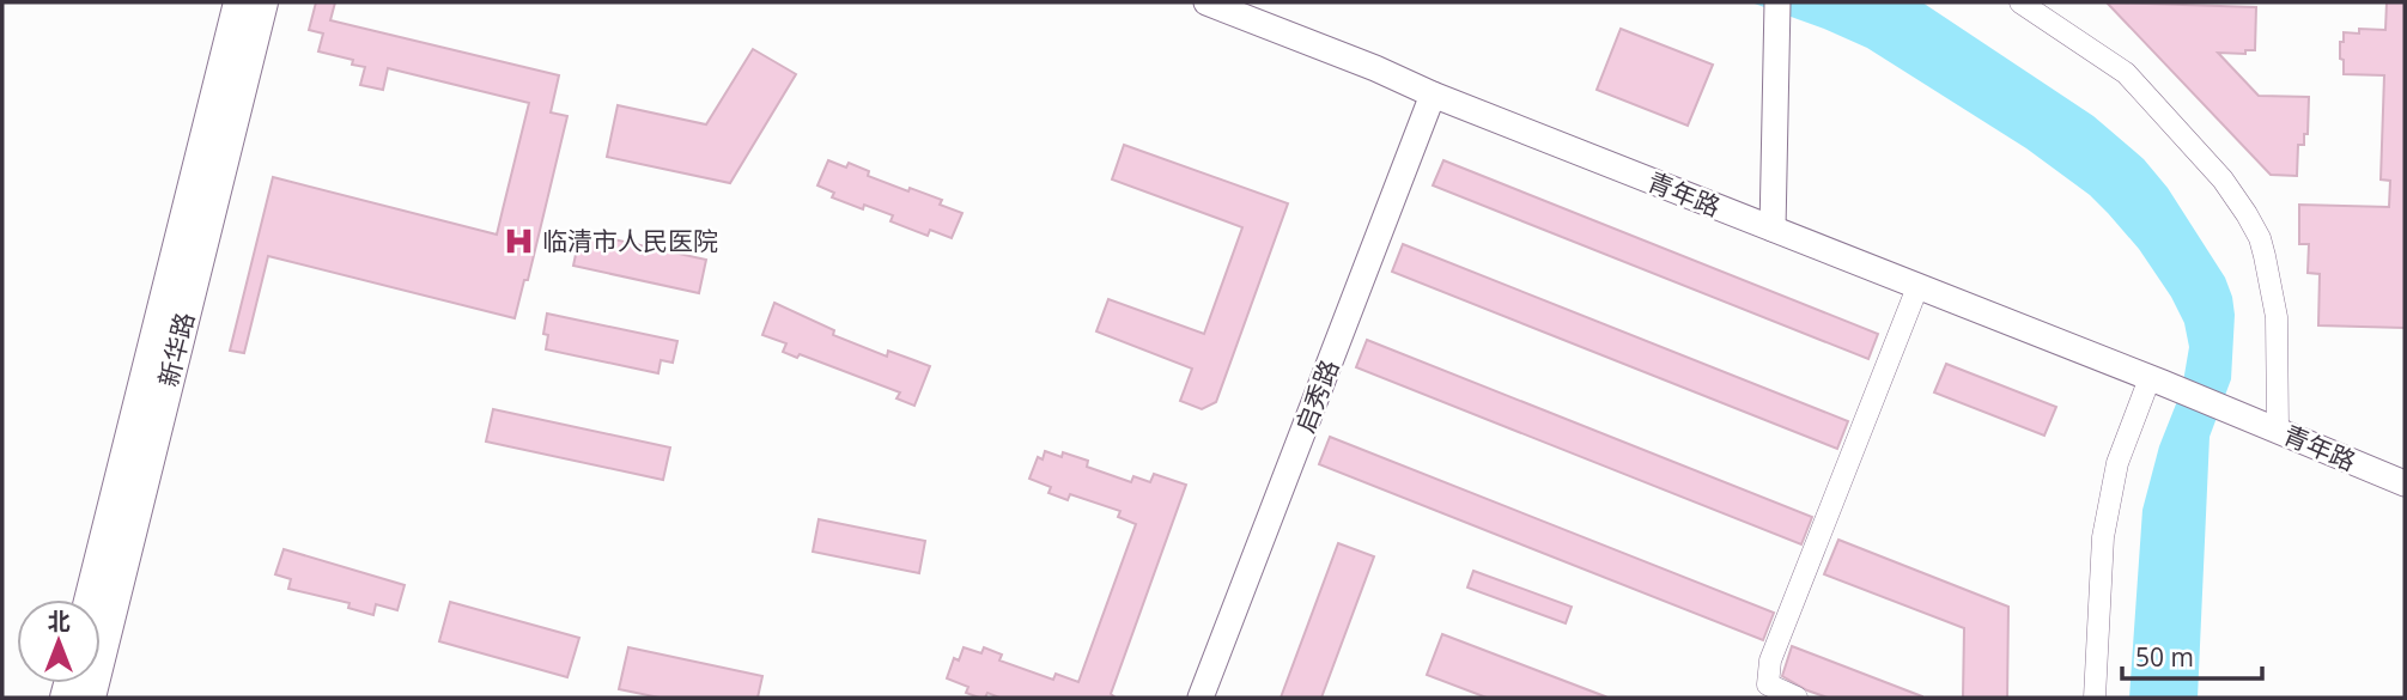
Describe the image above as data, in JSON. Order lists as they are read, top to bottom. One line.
{"streets":{"main road":["新华路"],"street":["青年路","启秀路"]},"crossings":[["青年路","启秀路"]],"places":{"hospital":["临清市人民医院"]},"scale_bar":"50 m","north":"top"}
